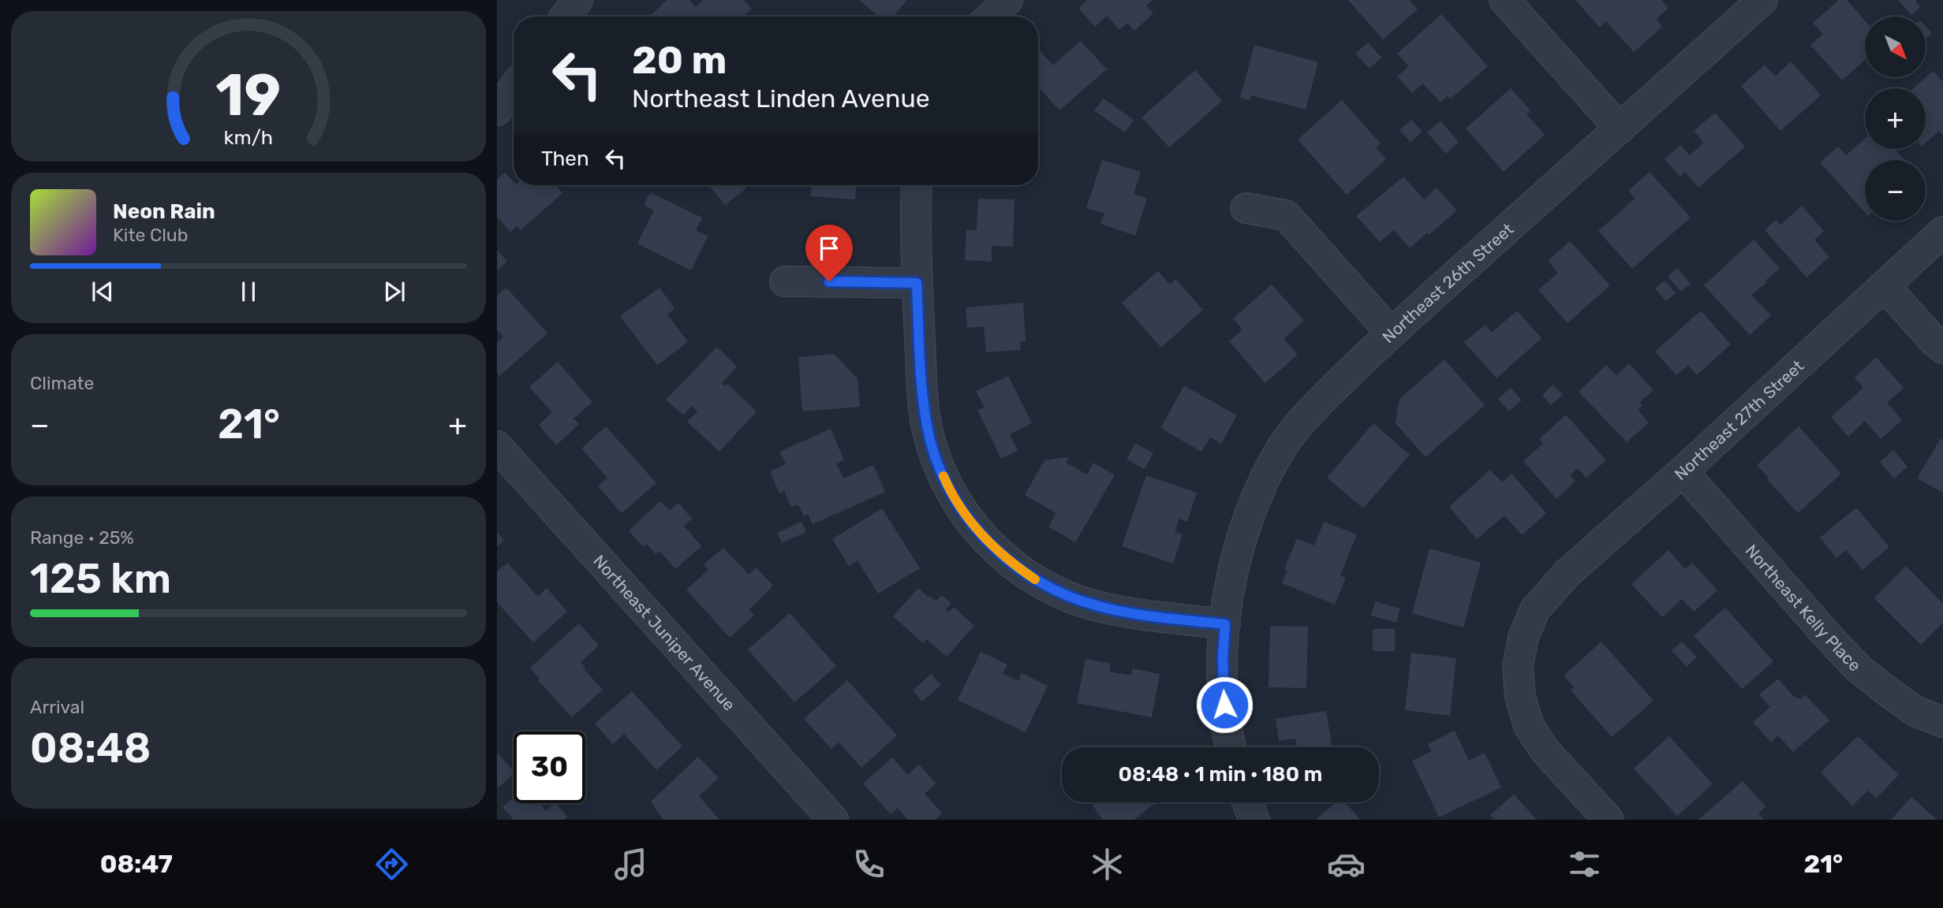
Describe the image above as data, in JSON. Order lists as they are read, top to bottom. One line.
{"streets":{"street":["Northeast 26th Street","Northeast 27th Street","Northeast Kelly Place","Northeast Juniper Avenue"]},"crossings":[["Northeast 27th Street","Northeast Kelly Place"]],"north":"bottom right","page":{"map_buttons":["+","−"],"turn":["20 m","Northeast Linden Avenue"],"then":"Then","song":["Neon Rain","Kite Club"],"tile":["Climate",["Range · 25%","125 km"],["Arrival","08:48"]],"heat":["−","21°","+"],"limit":"30","trip":"08:48 · 1 min · 180 m","tabs":["08:47","21°"],"gauge":["19","km/h"]}}
